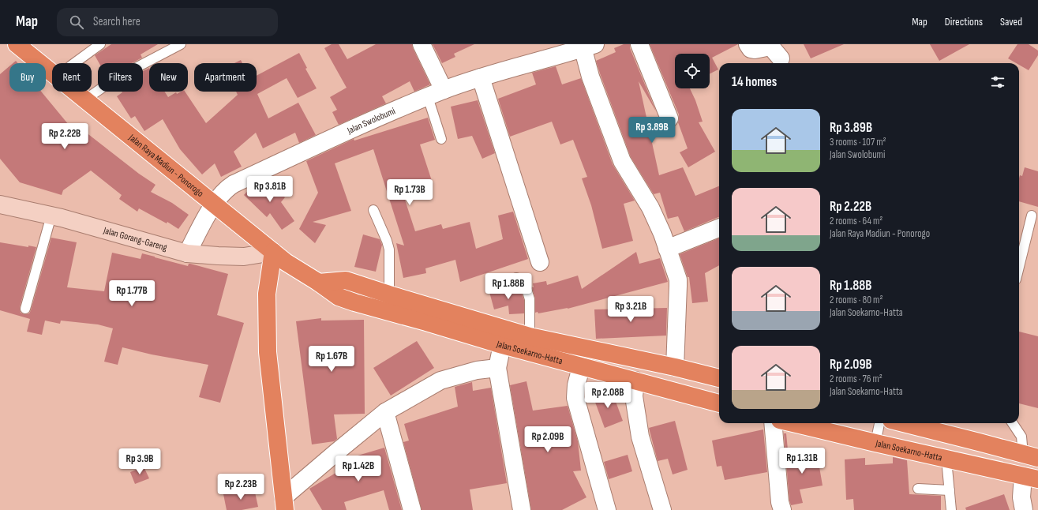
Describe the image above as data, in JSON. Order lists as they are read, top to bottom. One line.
{"streets":{"highway":["Jalan Raya Madiun - Ponorogo","Jalan Soekarno-Hatta"],"main road":["Jalan Gorang-Gareng"],"street":["Jalan Swolobumi"]},"crossings":[["Jalan Swolobumi","Jalan Raya Madiun - Ponorogo"],["Jalan Swolobumi","Jalan Gorang-Gareng"],["Jalan Raya Madiun - Ponorogo","Jalan Gorang-Gareng"],["Jalan Raya Madiun - Ponorogo","Jalan Soekarno-Hatta"]],"page":{"header":"Map","search":"Search here","nav":["Map","Directions","Saved"],"chip":["Buy","Rent","Filters","New","Apartment"],"heading":"14 homes","list":[{"name":"Rp 3.89B","note":"3 rooms · 107 m² · Jalan Swolobumi"},{"name":"Rp 2.22B","note":"2 rooms · 64 m² · Jalan Raya Madiun - Ponorogo"},{"name":"Rp 1.88B","note":"2 rooms · 80 m² · Jalan Soekarno-Hatta"},{"name":"Rp 2.09B","note":"2 rooms · 76 m² · Jalan Soekarno-Hatta"}],"price":["Rp 3.89B","Rp 2.22B","Rp 3.81B","Rp 1.73B","Rp 1.88B","Rp 1.77B","Rp 3.21B","Rp 1.67B","Rp 2.08B","Rp 2.09B","Rp 1.31B","Rp 3.9B","Rp 1.42B","Rp 2.23B"]}}
